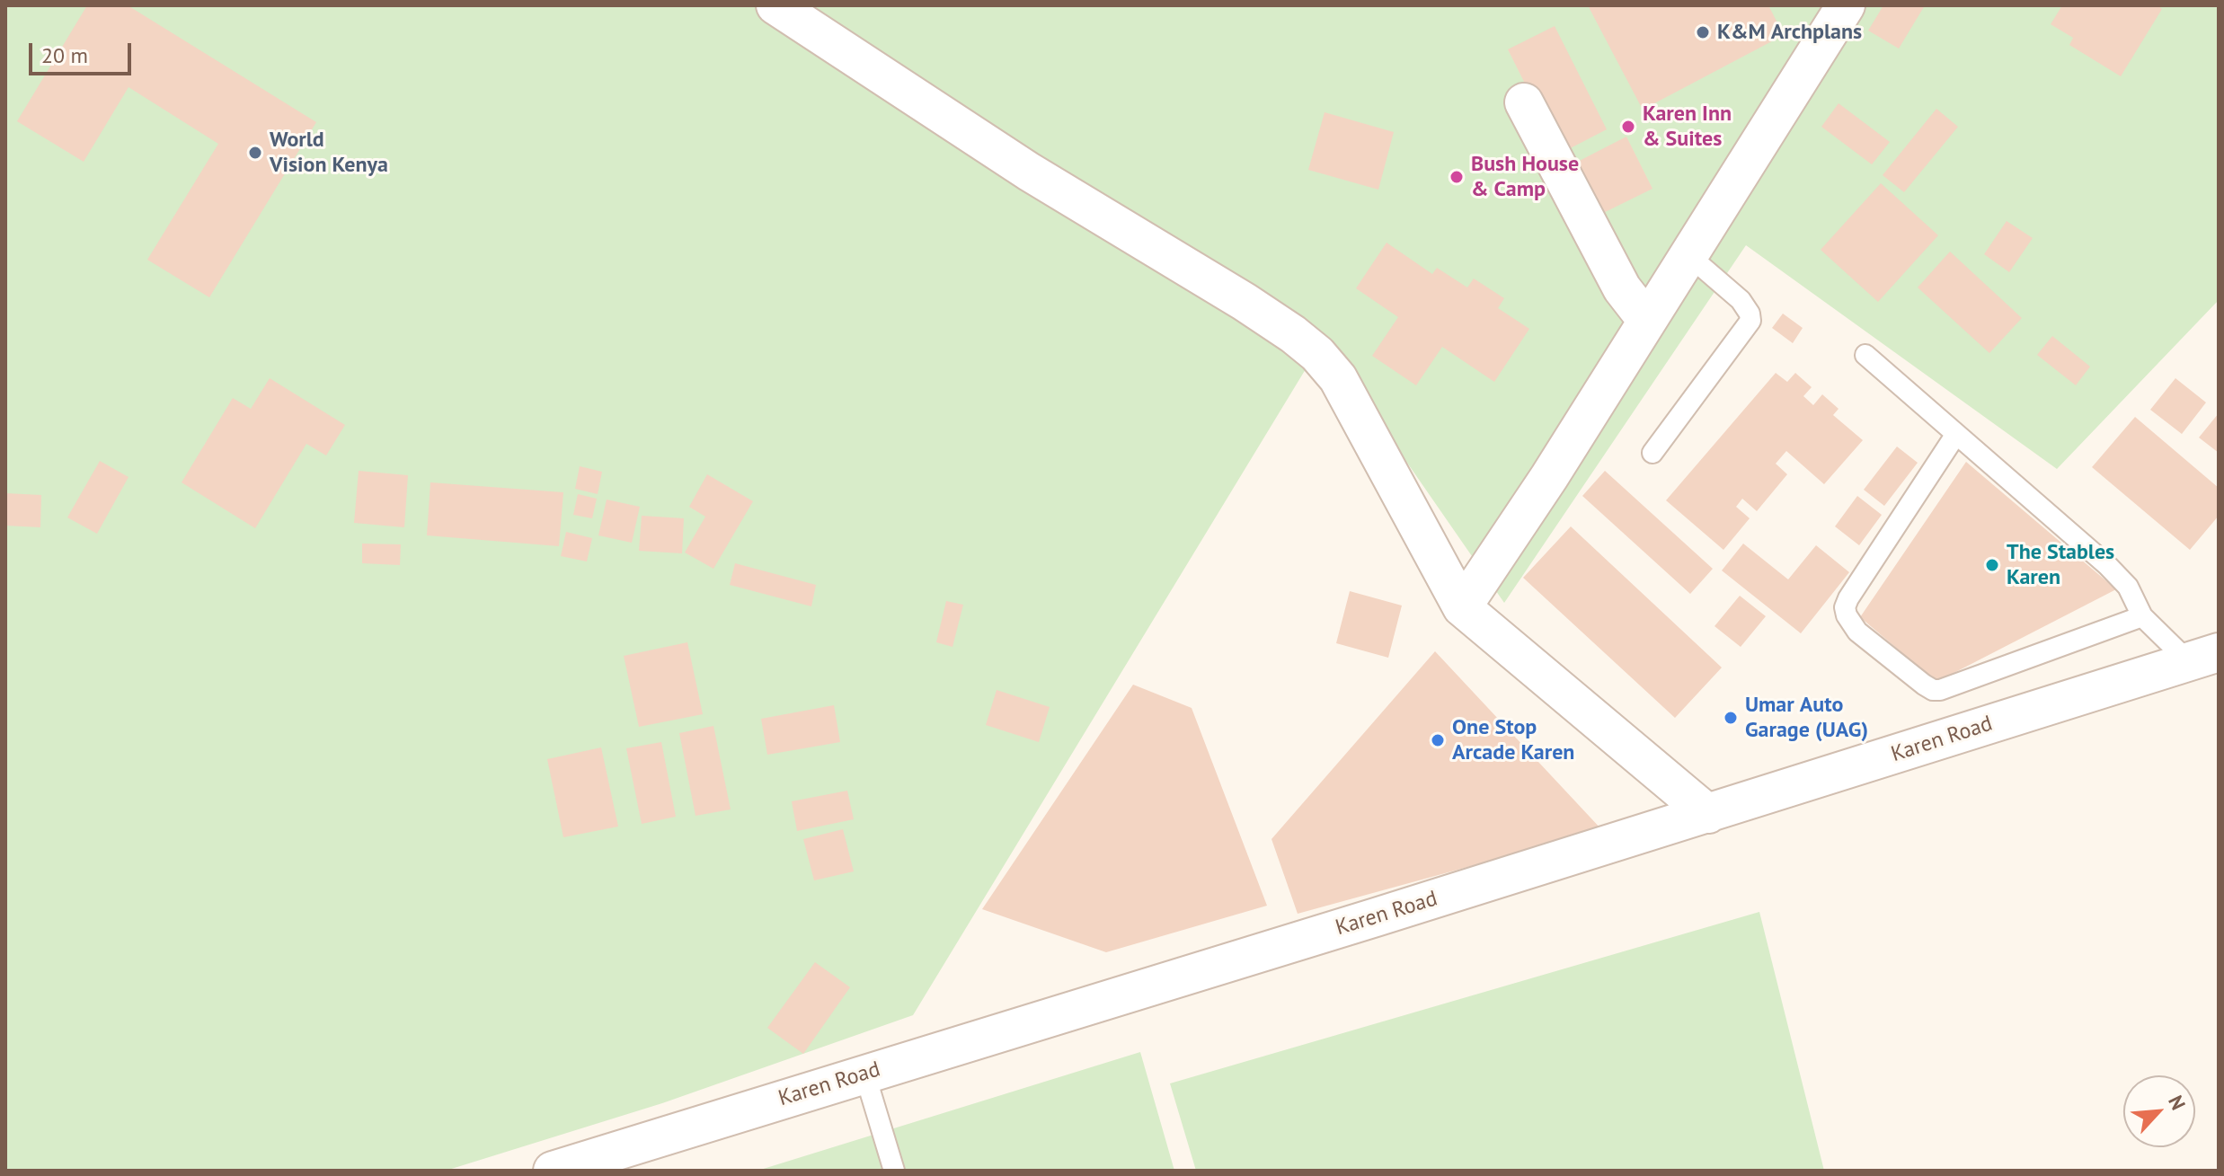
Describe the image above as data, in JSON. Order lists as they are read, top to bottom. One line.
{"streets":{"street":["Karen Road"]},"places":["K&M Archplans","Karen Inn & Suites","World Vision Kenya","Bush House & Camp","The Stables Karen","Umar Auto Garage (UAG)","One Stop Arcade Karen"],"scale_bar":"20 m","north":"top right"}
